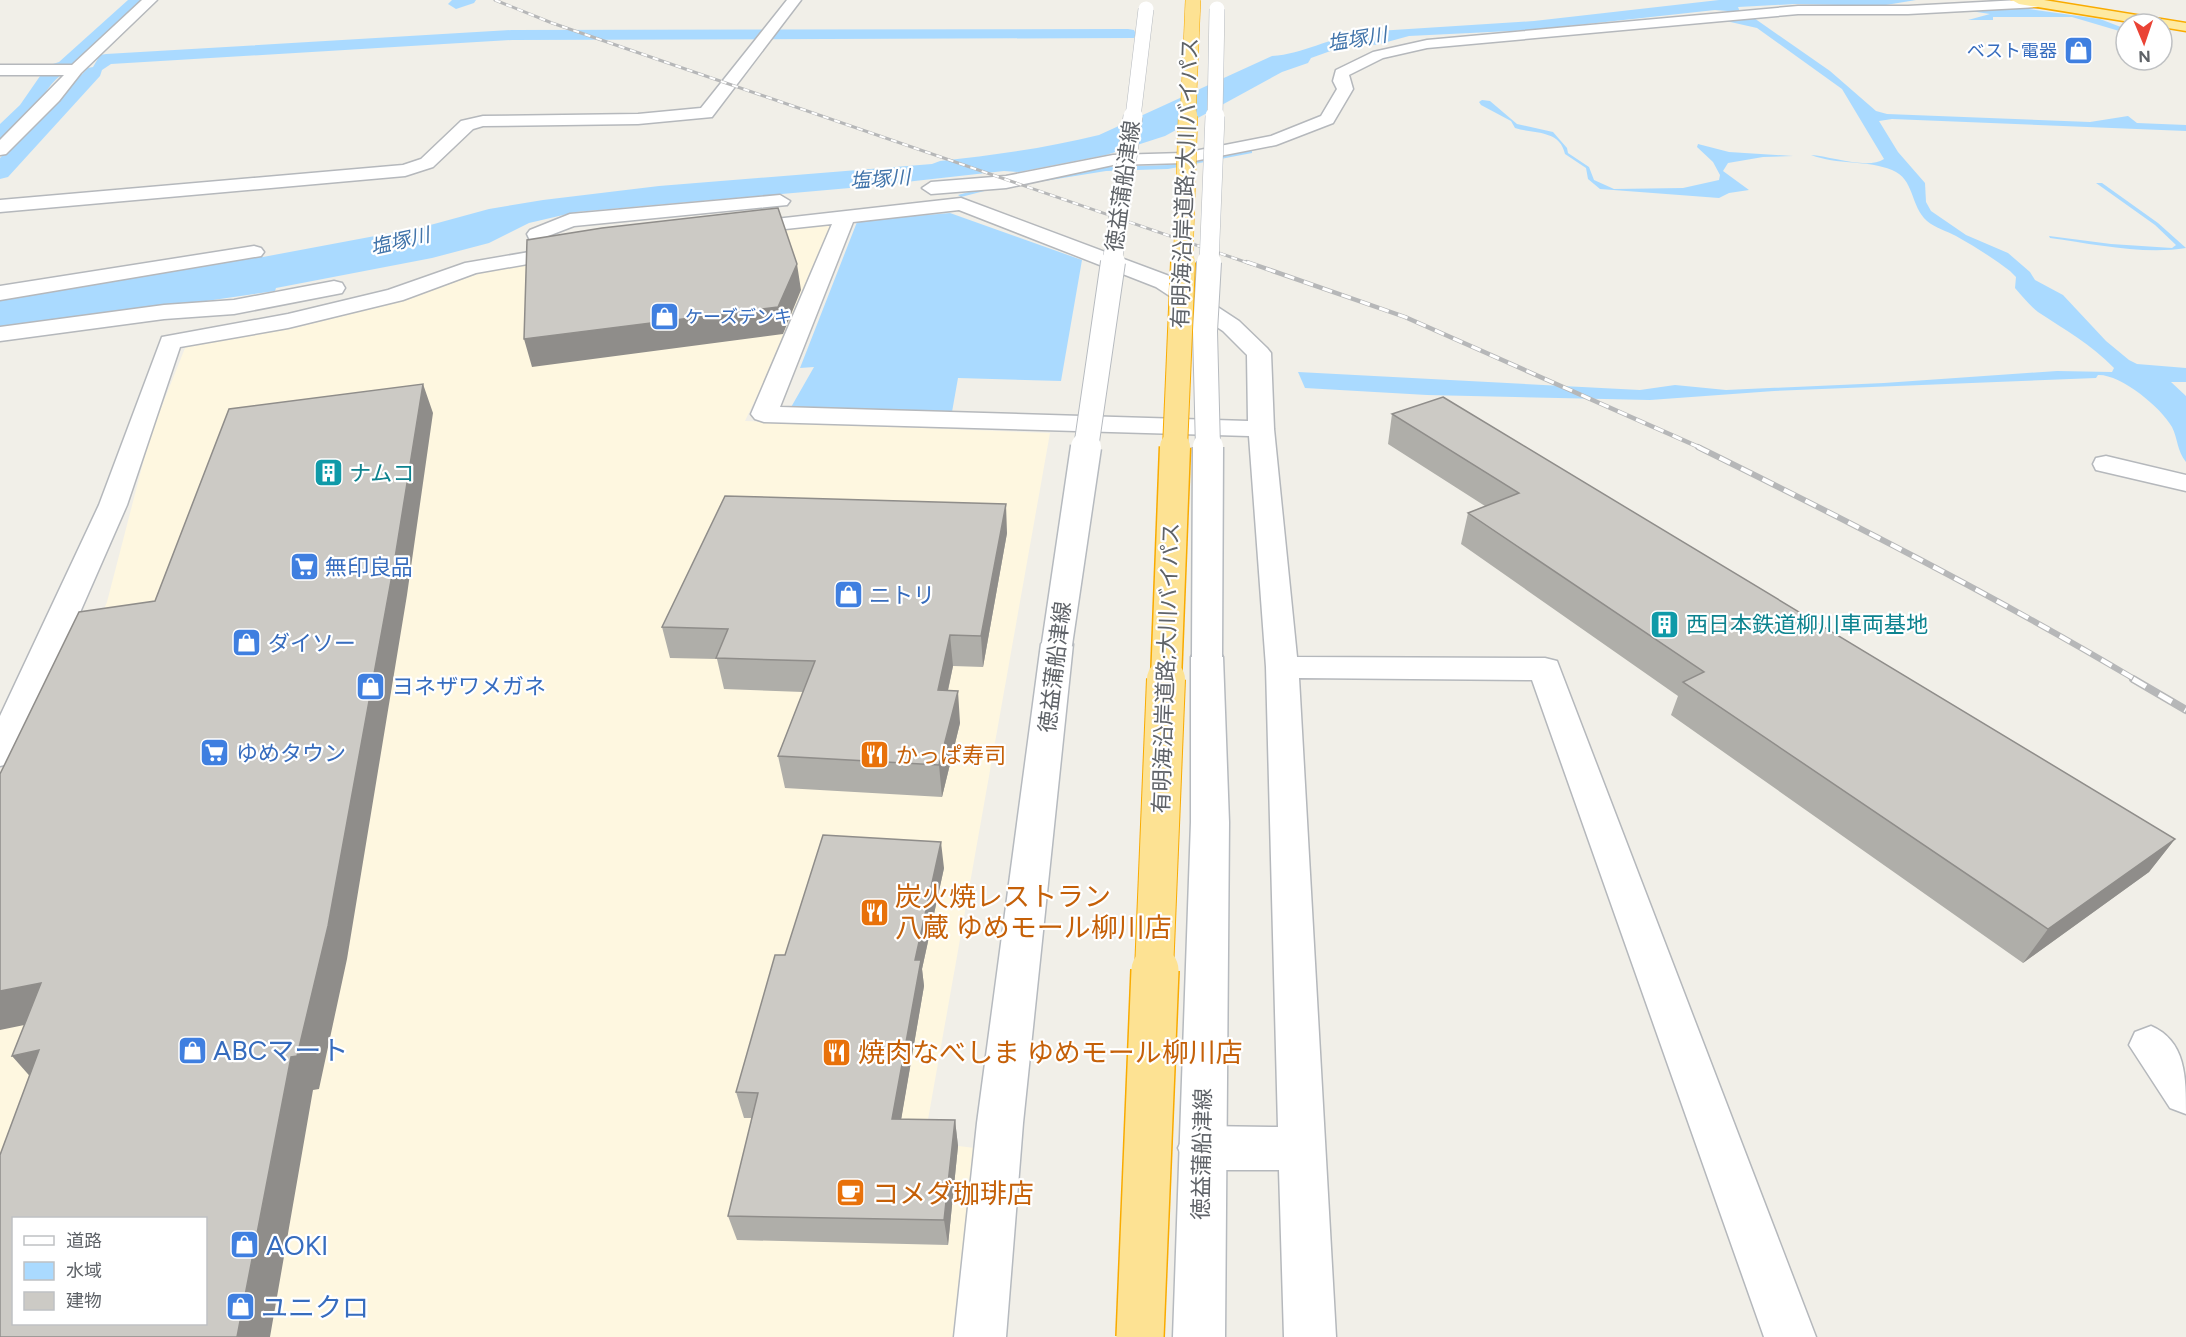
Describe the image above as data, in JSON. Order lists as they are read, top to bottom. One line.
{"streets":{"highway":["有明海沿岸道路;大川バイパス"],"street":["徳益蒲船津線"]},"crossings":[["有明海沿岸道路;大川バイパス","徳益蒲船津線"]],"water":["塩塚川"],"places":{"shop":["ベスト電器","ケーズデンキ","ニトリ","ダイソー","ヨネザワメガネ","ABCマート","AOKI","ユニクロ"],"building":["ナムコ","西日本鉄道柳川車両基地"],"supermarket":["無印良品","ゆめタウン"],"restaurant":["かっぱ寿司","炭火焼レストラン 八蔵 ゆめモール柳川店","焼肉なべしま ゆめモール柳川店"],"cafe":["コメダ珈琲店"]},"legend":["道路","水域","建物"],"north":"bottom"}
